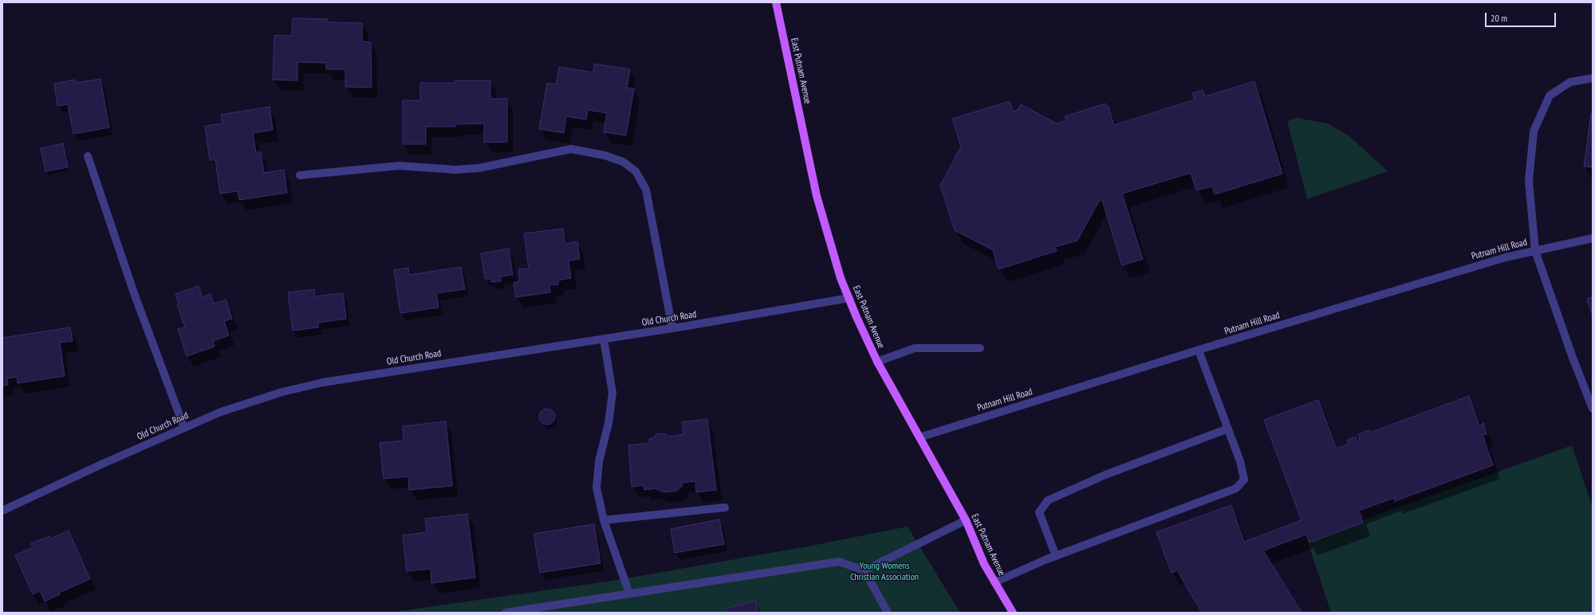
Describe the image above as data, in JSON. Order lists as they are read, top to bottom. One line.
{"streets":{"main road":["East Putnam Avenue"],"street":["Putnam Hill Road","Old Church Road"]},"crossings":[["East Putnam Avenue","Putnam Hill Road"],["East Putnam Avenue","Old Church Road"]],"parks":["Young Womens Christian Association"],"scale_bar":"20 m"}
